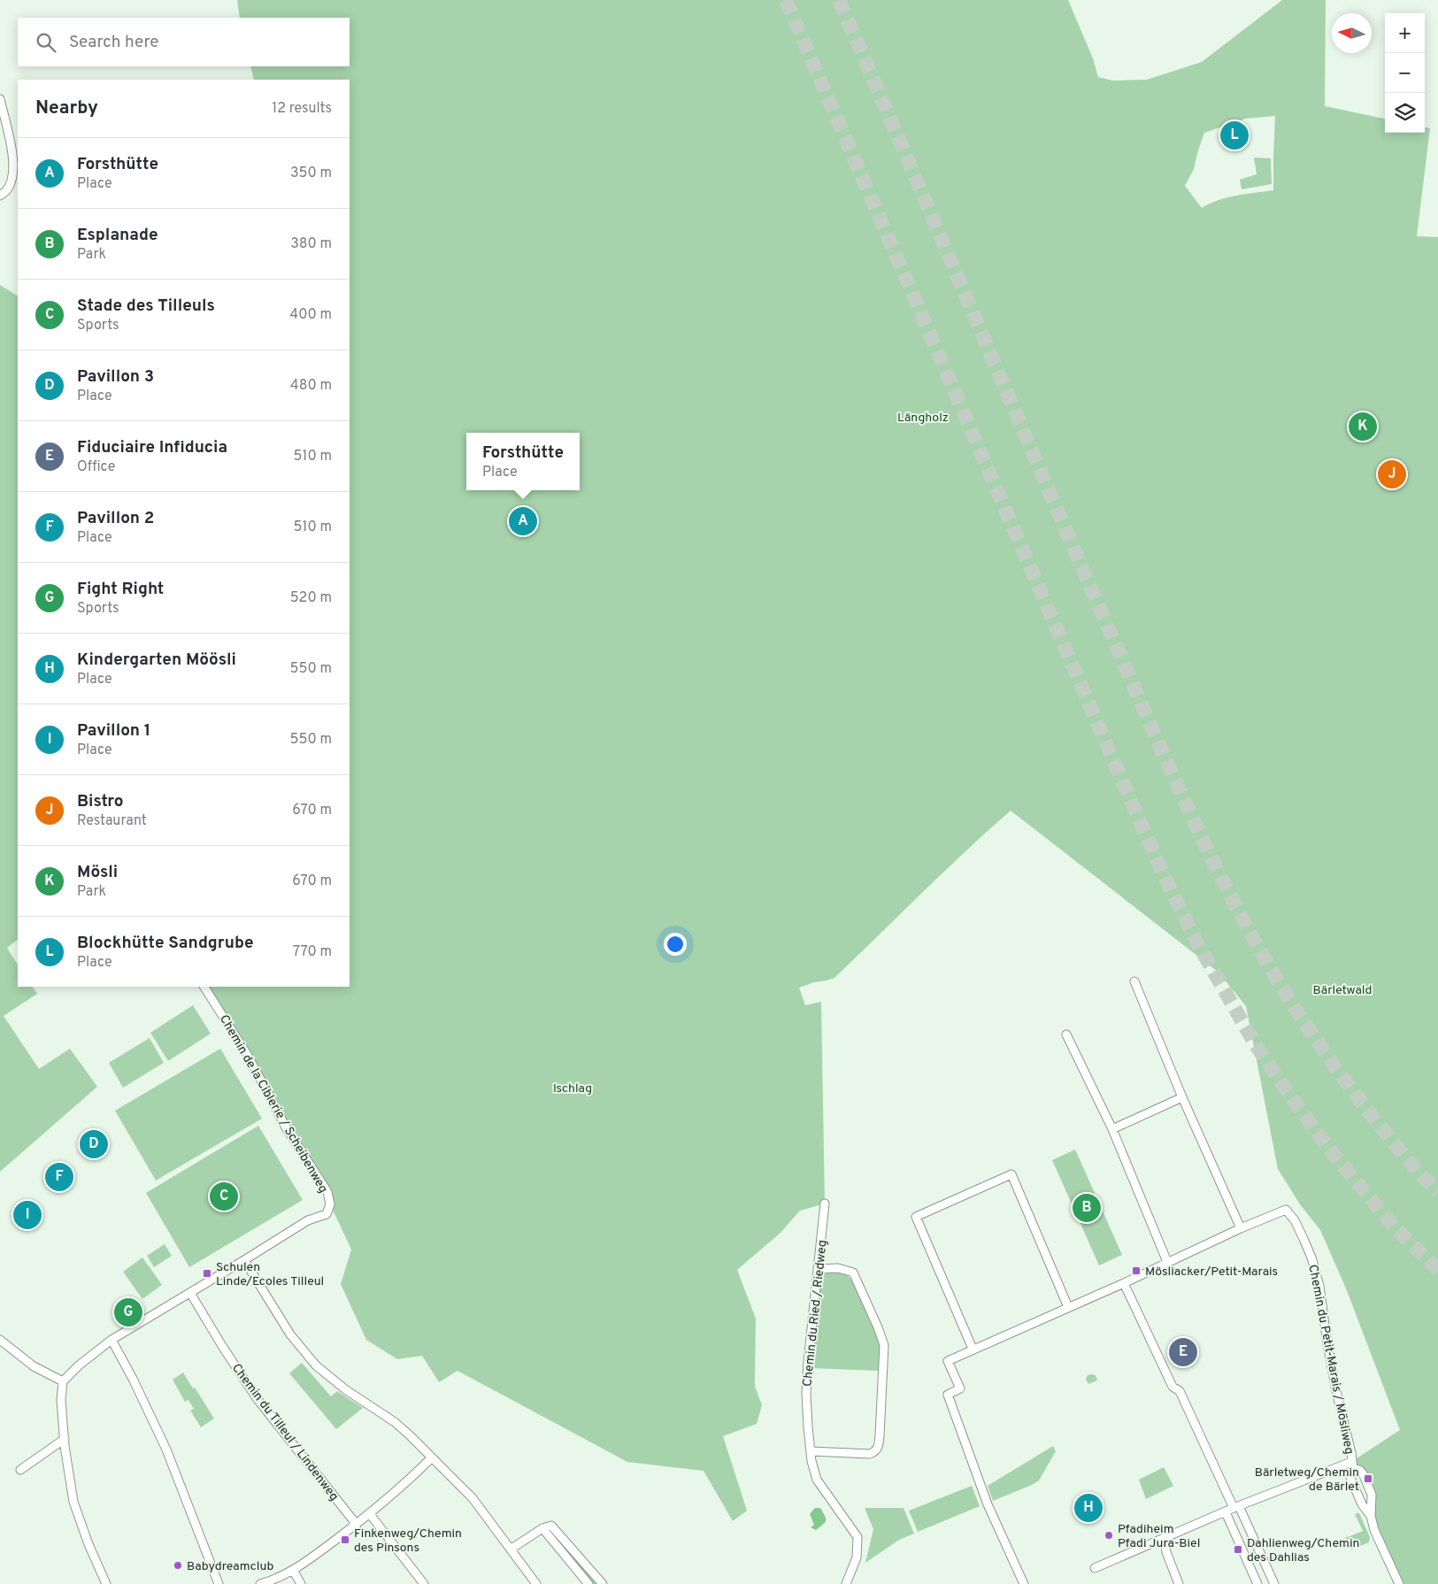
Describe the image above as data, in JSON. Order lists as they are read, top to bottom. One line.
{"streets":{"street":["Chemin de la Ciblerie / Scheibenweg","Chemin du Ried / Riedweg","Chemin du Petit-Marais / Mösliweg","Chemin du Tilleul / Lindenweg"]},"crossings":[["Chemin de la Ciblerie / Scheibenweg","Chemin du Tilleul / Lindenweg"]],"parks":["Längholz","Bärletwald","Ischlag"],"places":{"transit":["Mösliacker/Petit-Marais","Schulen Linde/Ecoles Tilleul","Bärletweg/Chemin de Bärlet","Finkenweg/Chemin des Pinsons","Dahlienweg/Chemin des Dahlias"],"other":["Pfadiheim Pfadi Jura-Biel","Babydreamclub"]},"north":"left","page":{"map_buttons":["+","−"],"search":"Search here","heading":["Nearby","12 results"],"pins":["L","K","J","A","D","F","C","B","I","G","E","H"],"list":[{"mark":"A","name":"Forsthütte","note":"Place","value":"350 m"},{"mark":"B","name":"Esplanade","note":"Park","value":"380 m"},{"mark":"C","name":"Stade des Tilleuls","note":"Sports","value":"400 m"},{"mark":"D","name":"Pavillon 3","note":"Place","value":"480 m"},{"mark":"E","name":"Fiduciaire Infiducia","note":"Office","value":"510 m"},{"mark":"F","name":"Pavillon 2","note":"Place","value":"510 m"},{"mark":"G","name":"Fight Right","note":"Sports","value":"520 m"},{"mark":"H","name":"Kindergarten Möösli","note":"Place","value":"550 m"},{"mark":"I","name":"Pavillon 1","note":"Place","value":"550 m"},{"mark":"J","name":"Bistro","note":"Restaurant","value":"670 m"},{"mark":"K","name":"Mösli","note":"Park","value":"670 m"},{"mark":"L","name":"Blockhütte Sandgrube","note":"Place","value":"770 m"}],"popup":["Forsthütte","Place"]}}
